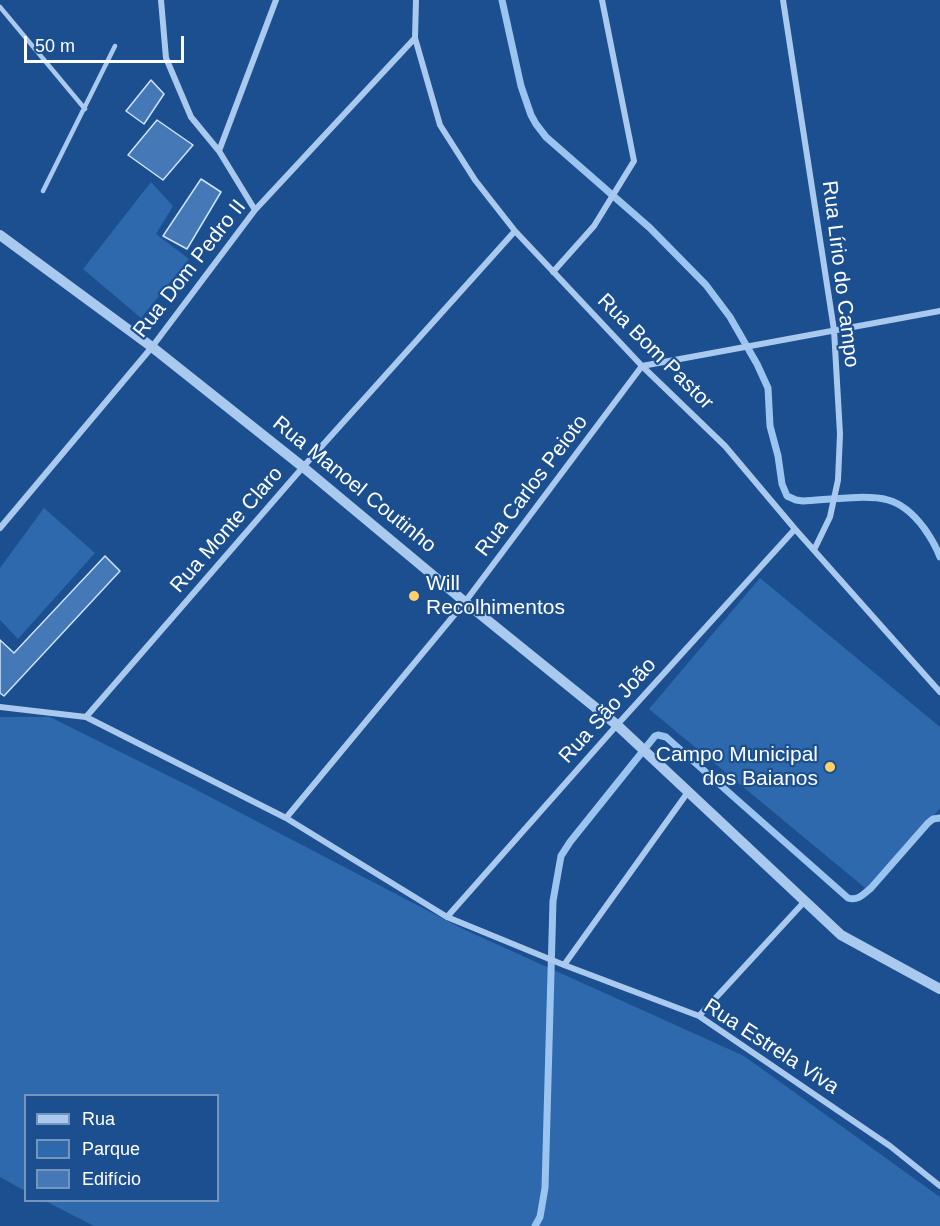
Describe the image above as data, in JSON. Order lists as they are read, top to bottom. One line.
{"streets":{"street":["Rua Dom Pedro II","Rua Lírio do Campo","Rua Bom Pastor","Rua Manoel Coutinho","Rua Carlos Peioto","Rua Monte Claro","Rua São João","Rua Estrela Viva"]},"crossings":[["Rua Dom Pedro II","Rua Bom Pastor"],["Rua Dom Pedro II","Rua Manoel Coutinho"],["Rua Lírio do Campo","Rua Bom Pastor"],["Rua Bom Pastor","Rua Carlos Peioto"],["Rua Bom Pastor","Rua Monte Claro"],["Rua Bom Pastor","Rua São João"],["Rua Manoel Coutinho","Rua Carlos Peioto"],["Rua Manoel Coutinho","Rua Monte Claro"],["Rua Manoel Coutinho","Rua São João"],["Rua Carlos Peioto","Rua Estrela Viva"],["Rua Monte Claro","Rua Estrela Viva"],["Rua São João","Rua Estrela Viva"]],"places":["Will Recolhimentos","Campo Municipal dos Baianos"],"legend":["Rua","Parque","Edifício"],"scale_bar":"50 m"}
